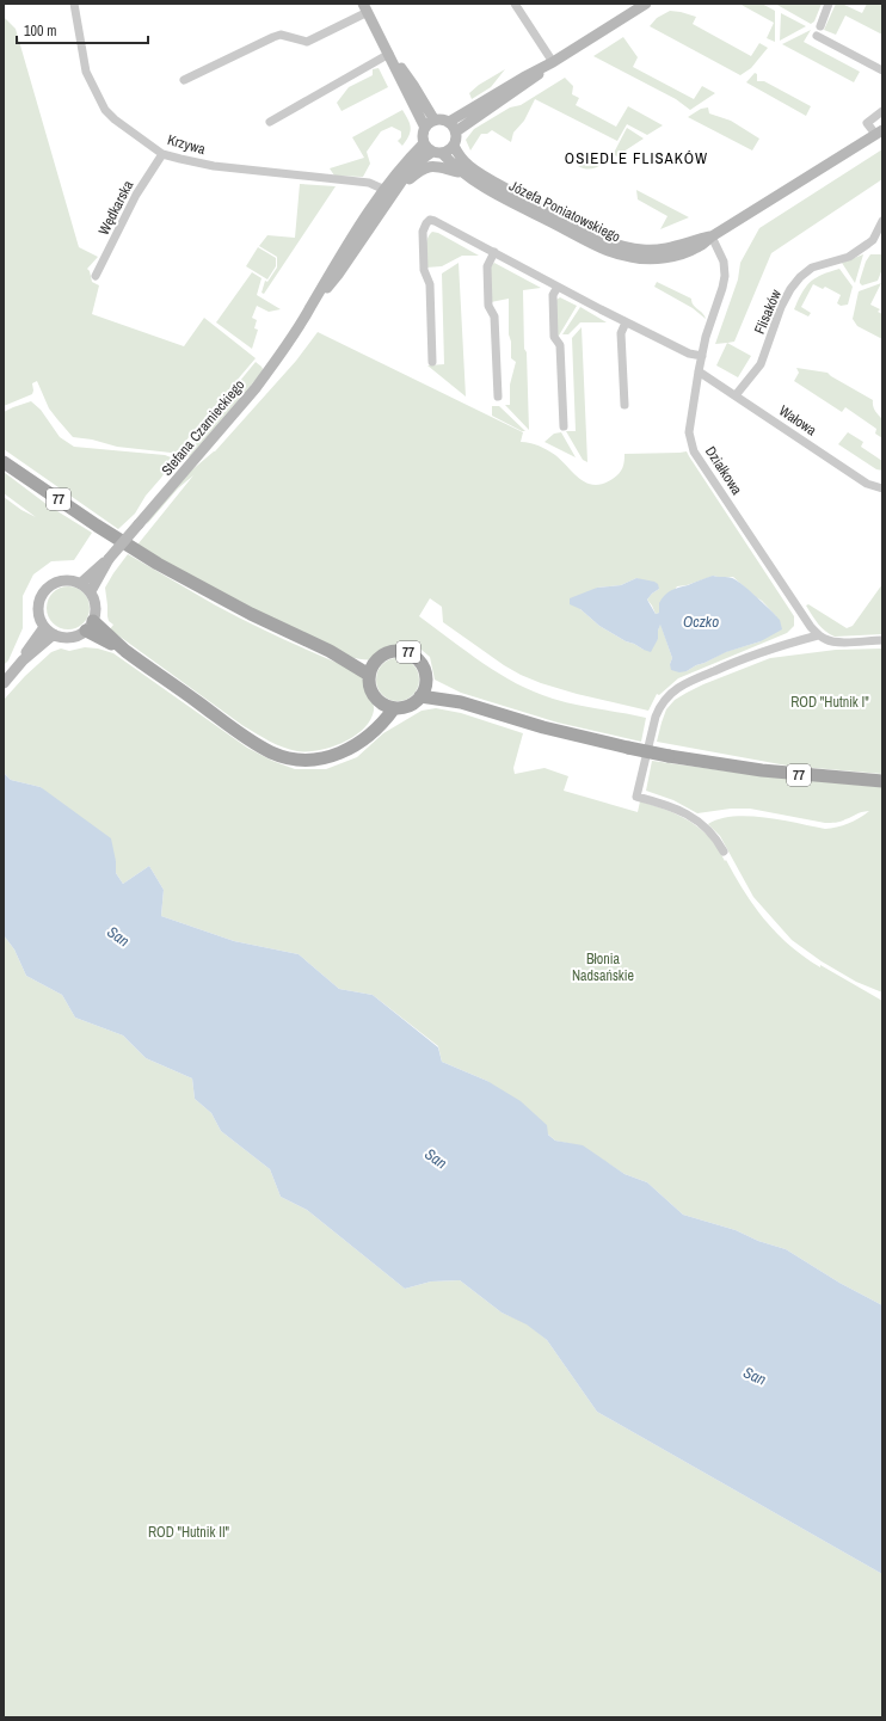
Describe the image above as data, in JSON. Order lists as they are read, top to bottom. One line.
{"streets":{"main road":["77"],"street":["Krzywa","Wędkarska","Józefa Poniatowskiego","Flisaków","Wałowa","Stefana Czarnieckiego","Działkowa"]},"crossings":[["Krzywa","Wędkarska"],["Krzywa","Stefana Czarnieckiego"],["Józefa Poniatowskiego","Stefana Czarnieckiego"],["Józefa Poniatowskiego","Działkowa"],["Flisaków","Wałowa"],["Wałowa","Działkowa"]],"districts":["OSIEDLE FLISAKÓW"],"water":["Oczko","San"],"parks":["ROD \"Hutnik I\"","Błonia Nadsańskie","ROD \"Hutnik II\""],"scale_bar":"100 m"}
